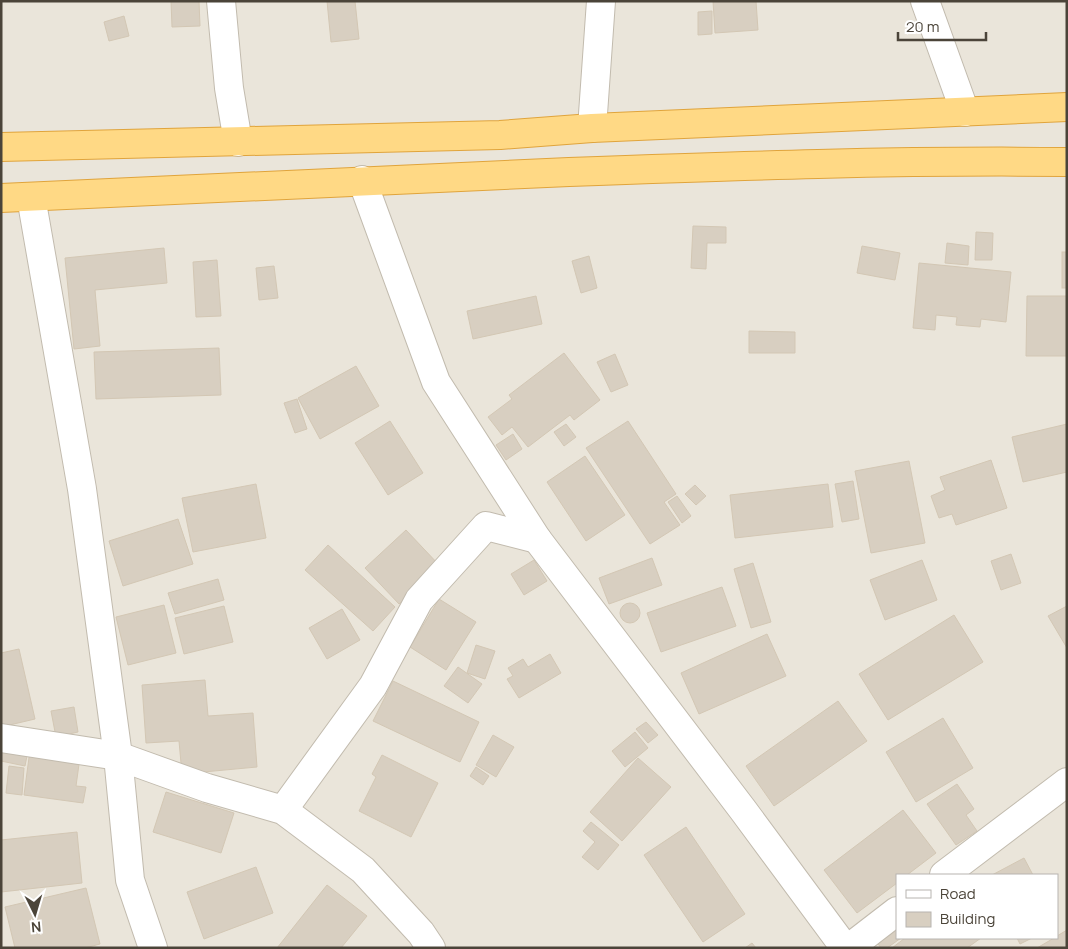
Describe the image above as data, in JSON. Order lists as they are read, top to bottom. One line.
{"legend":["Road","Building"],"scale_bar":"20 m","north":"bottom"}
